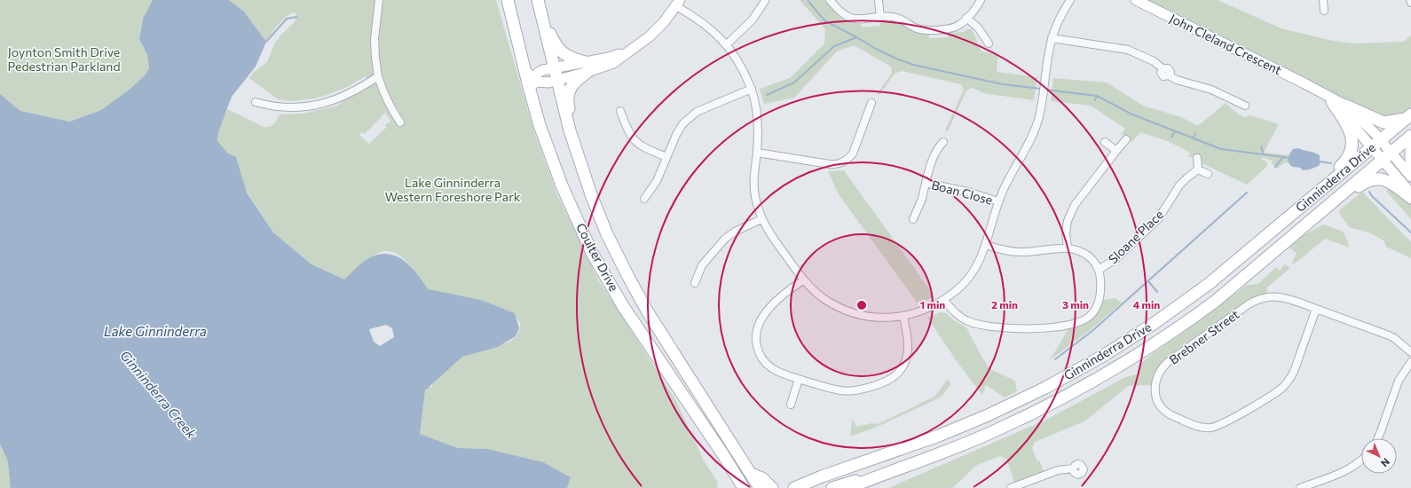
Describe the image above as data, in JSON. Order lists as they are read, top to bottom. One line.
{"streets":{"main road":["Ginninderra Drive","Coulter Drive"],"street":["John Cleland Crescent","Boan Close","Sloane Place","Brebner Street"]},"crossings":[["John Cleland Crescent","Ginninderra Drive"]],"water":["Lake Ginninderra","Ginninderra Creek"],"parks":["Joynton Smith Drive Pedestrian Parkland","Lake Ginninderra Western Foreshore Park"],"north":"bottom right","rings":["1 min","2 min","3 min","4 min"]}
